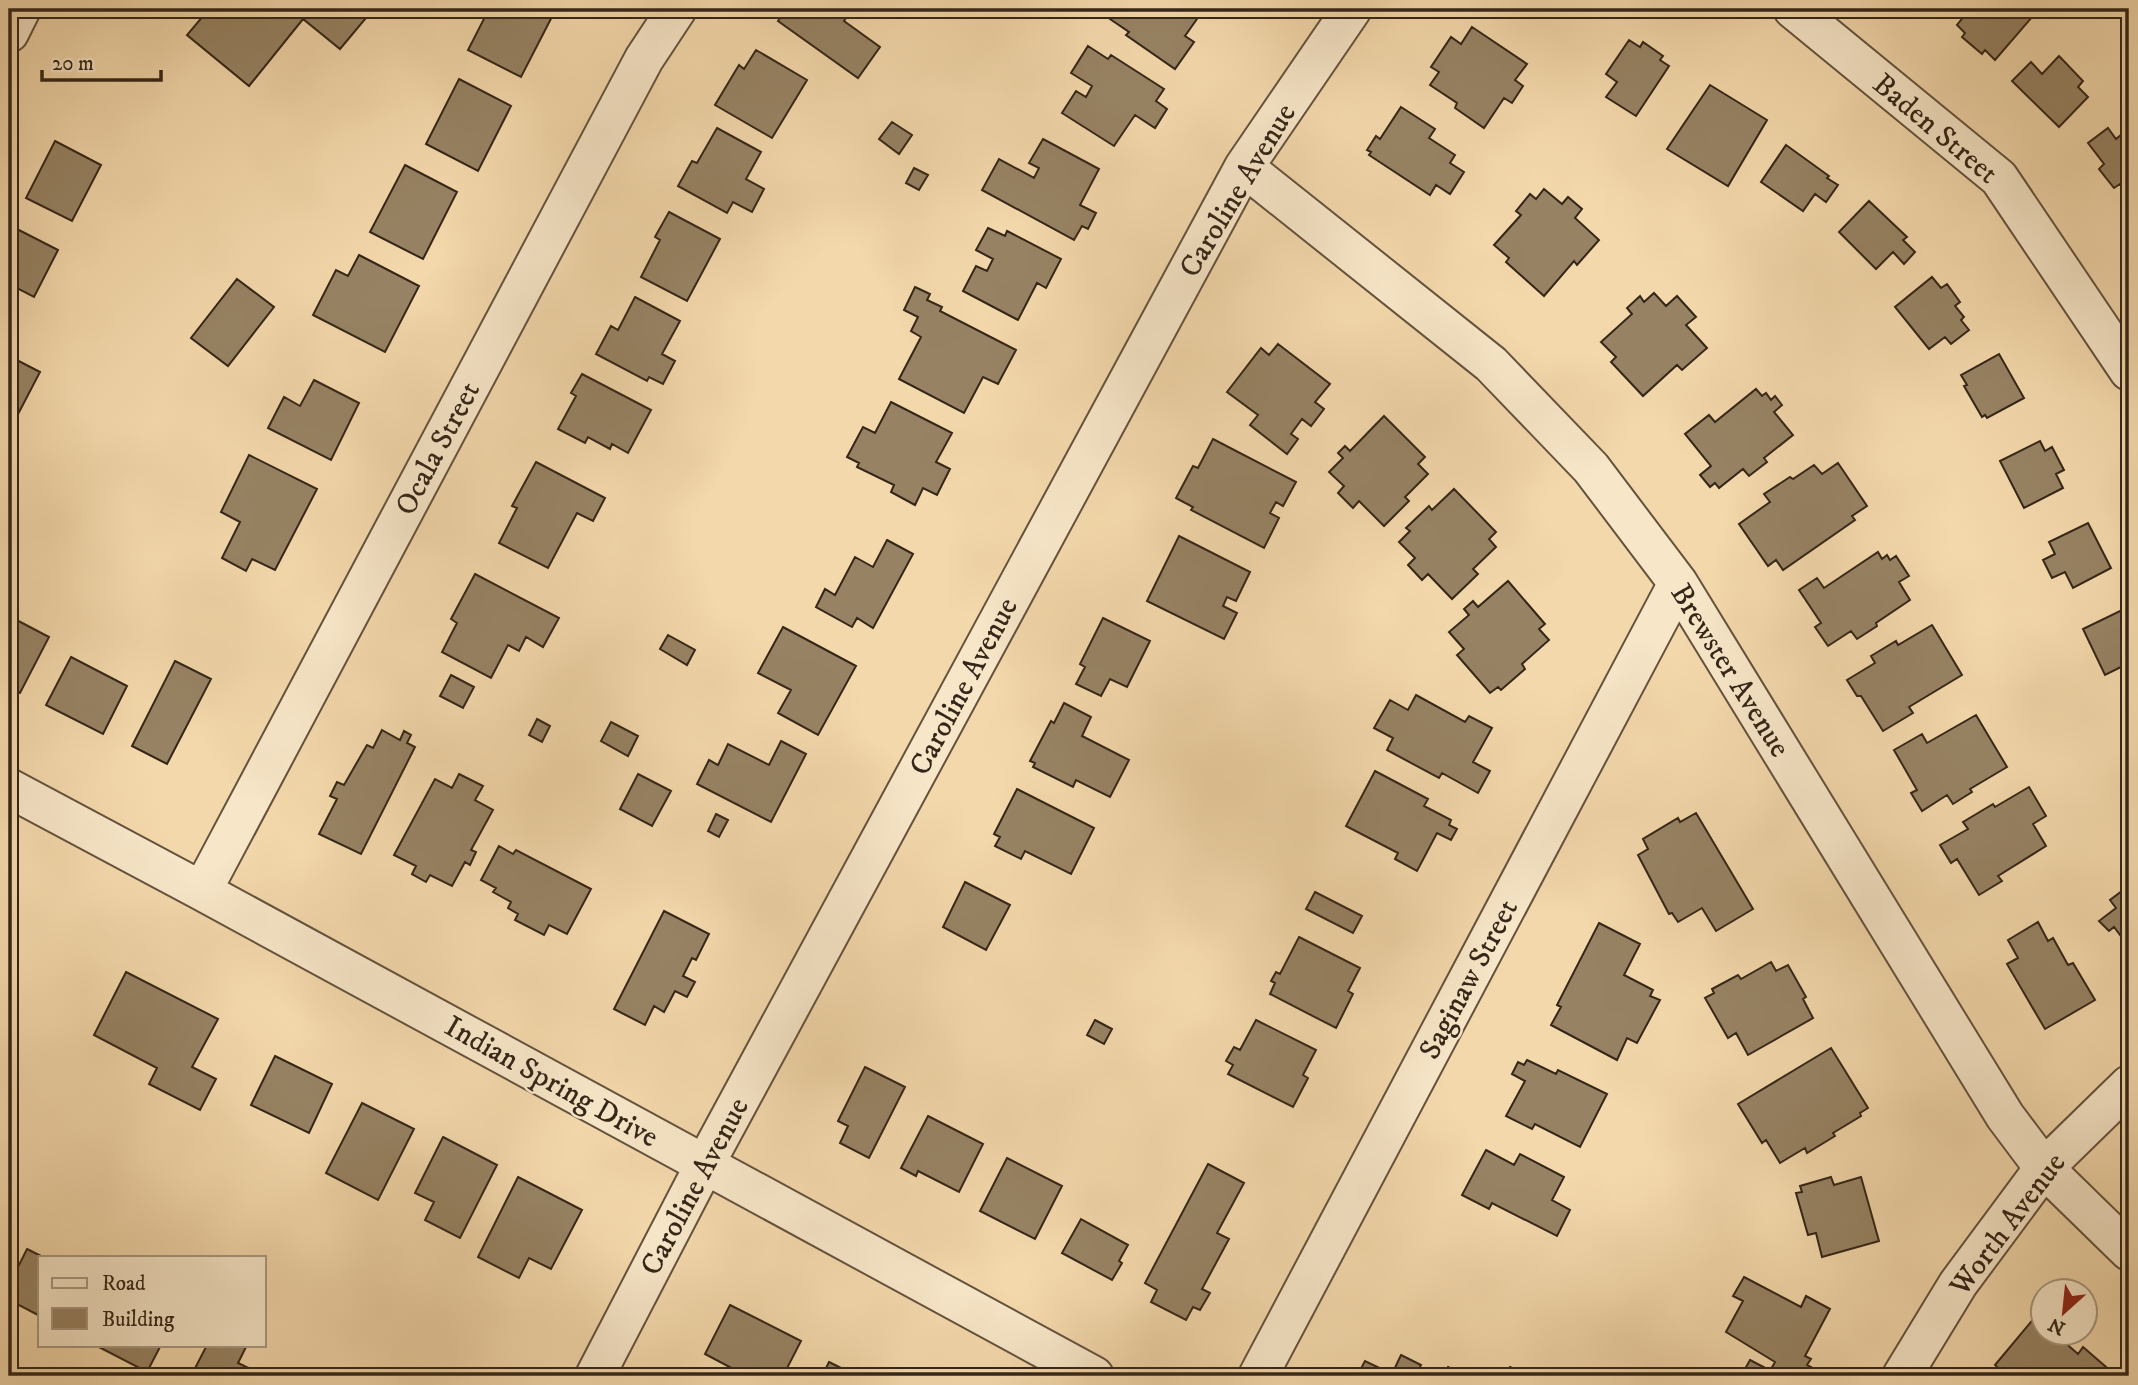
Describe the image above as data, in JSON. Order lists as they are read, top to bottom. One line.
{"streets":{"street":["Baden Street","Caroline Avenue","Ocala Street","Brewster Avenue","Saginaw Street","Indian Spring Drive","Worth Avenue"]},"crossings":[["Caroline Avenue","Brewster Avenue"],["Caroline Avenue","Indian Spring Drive"],["Ocala Street","Indian Spring Drive"],["Brewster Avenue","Saginaw Street"],["Brewster Avenue","Worth Avenue"]],"legend":["Road","Building"],"scale_bar":"20 m","north":"bottom left"}
